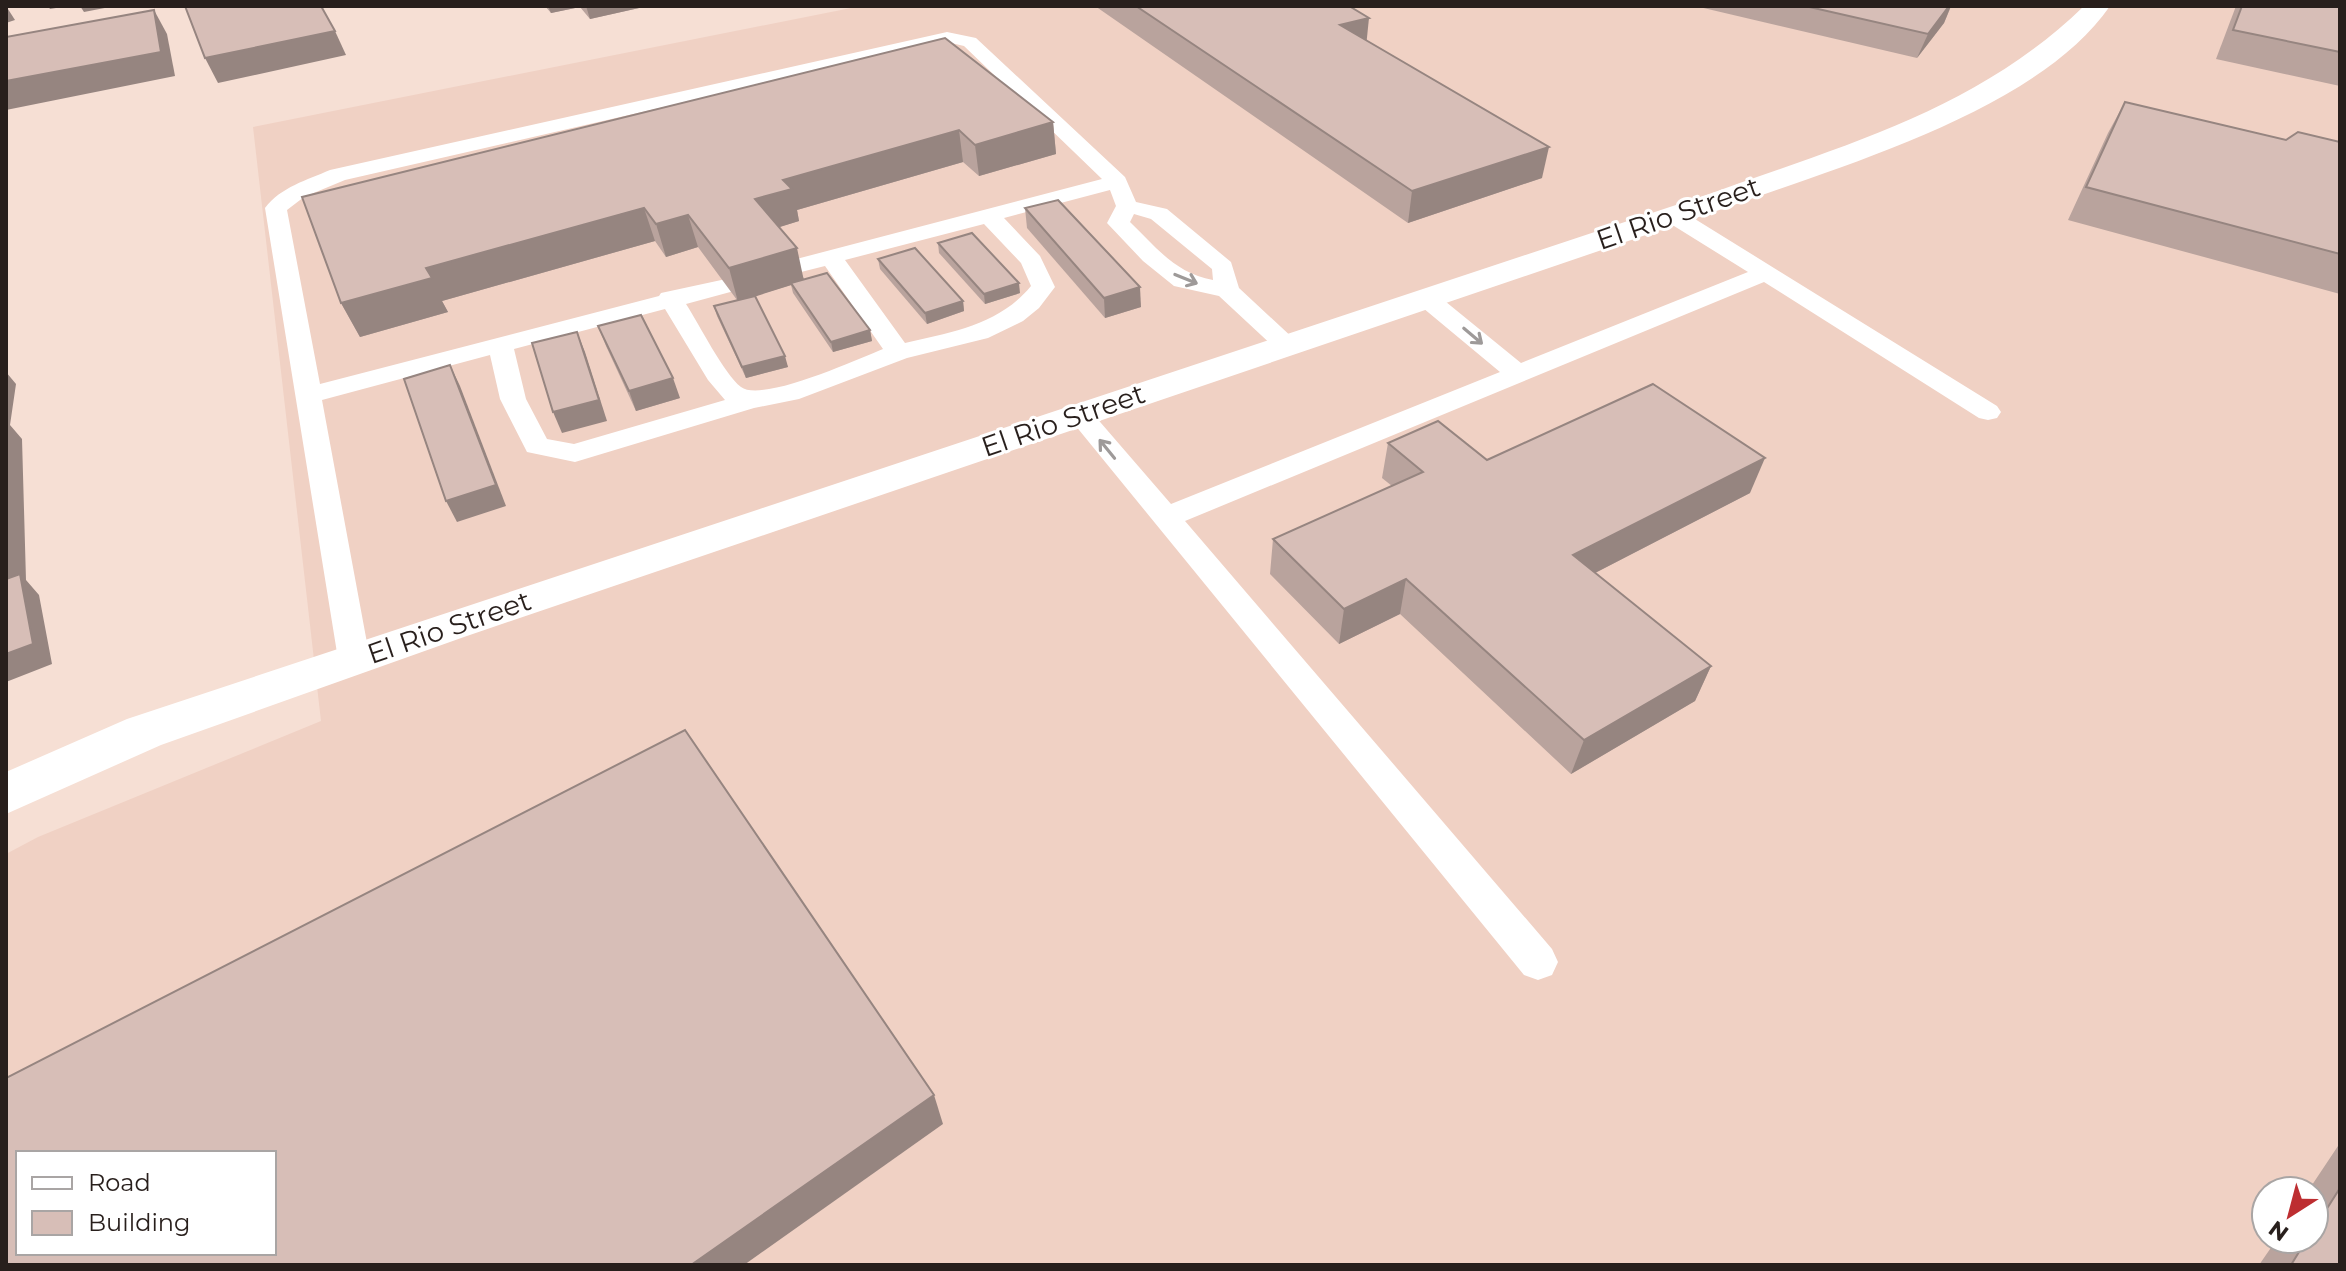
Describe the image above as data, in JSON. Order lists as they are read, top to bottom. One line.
{"streets":{"street":["El Rio Street"]},"legend":["Road","Building"],"north":"bottom left"}
